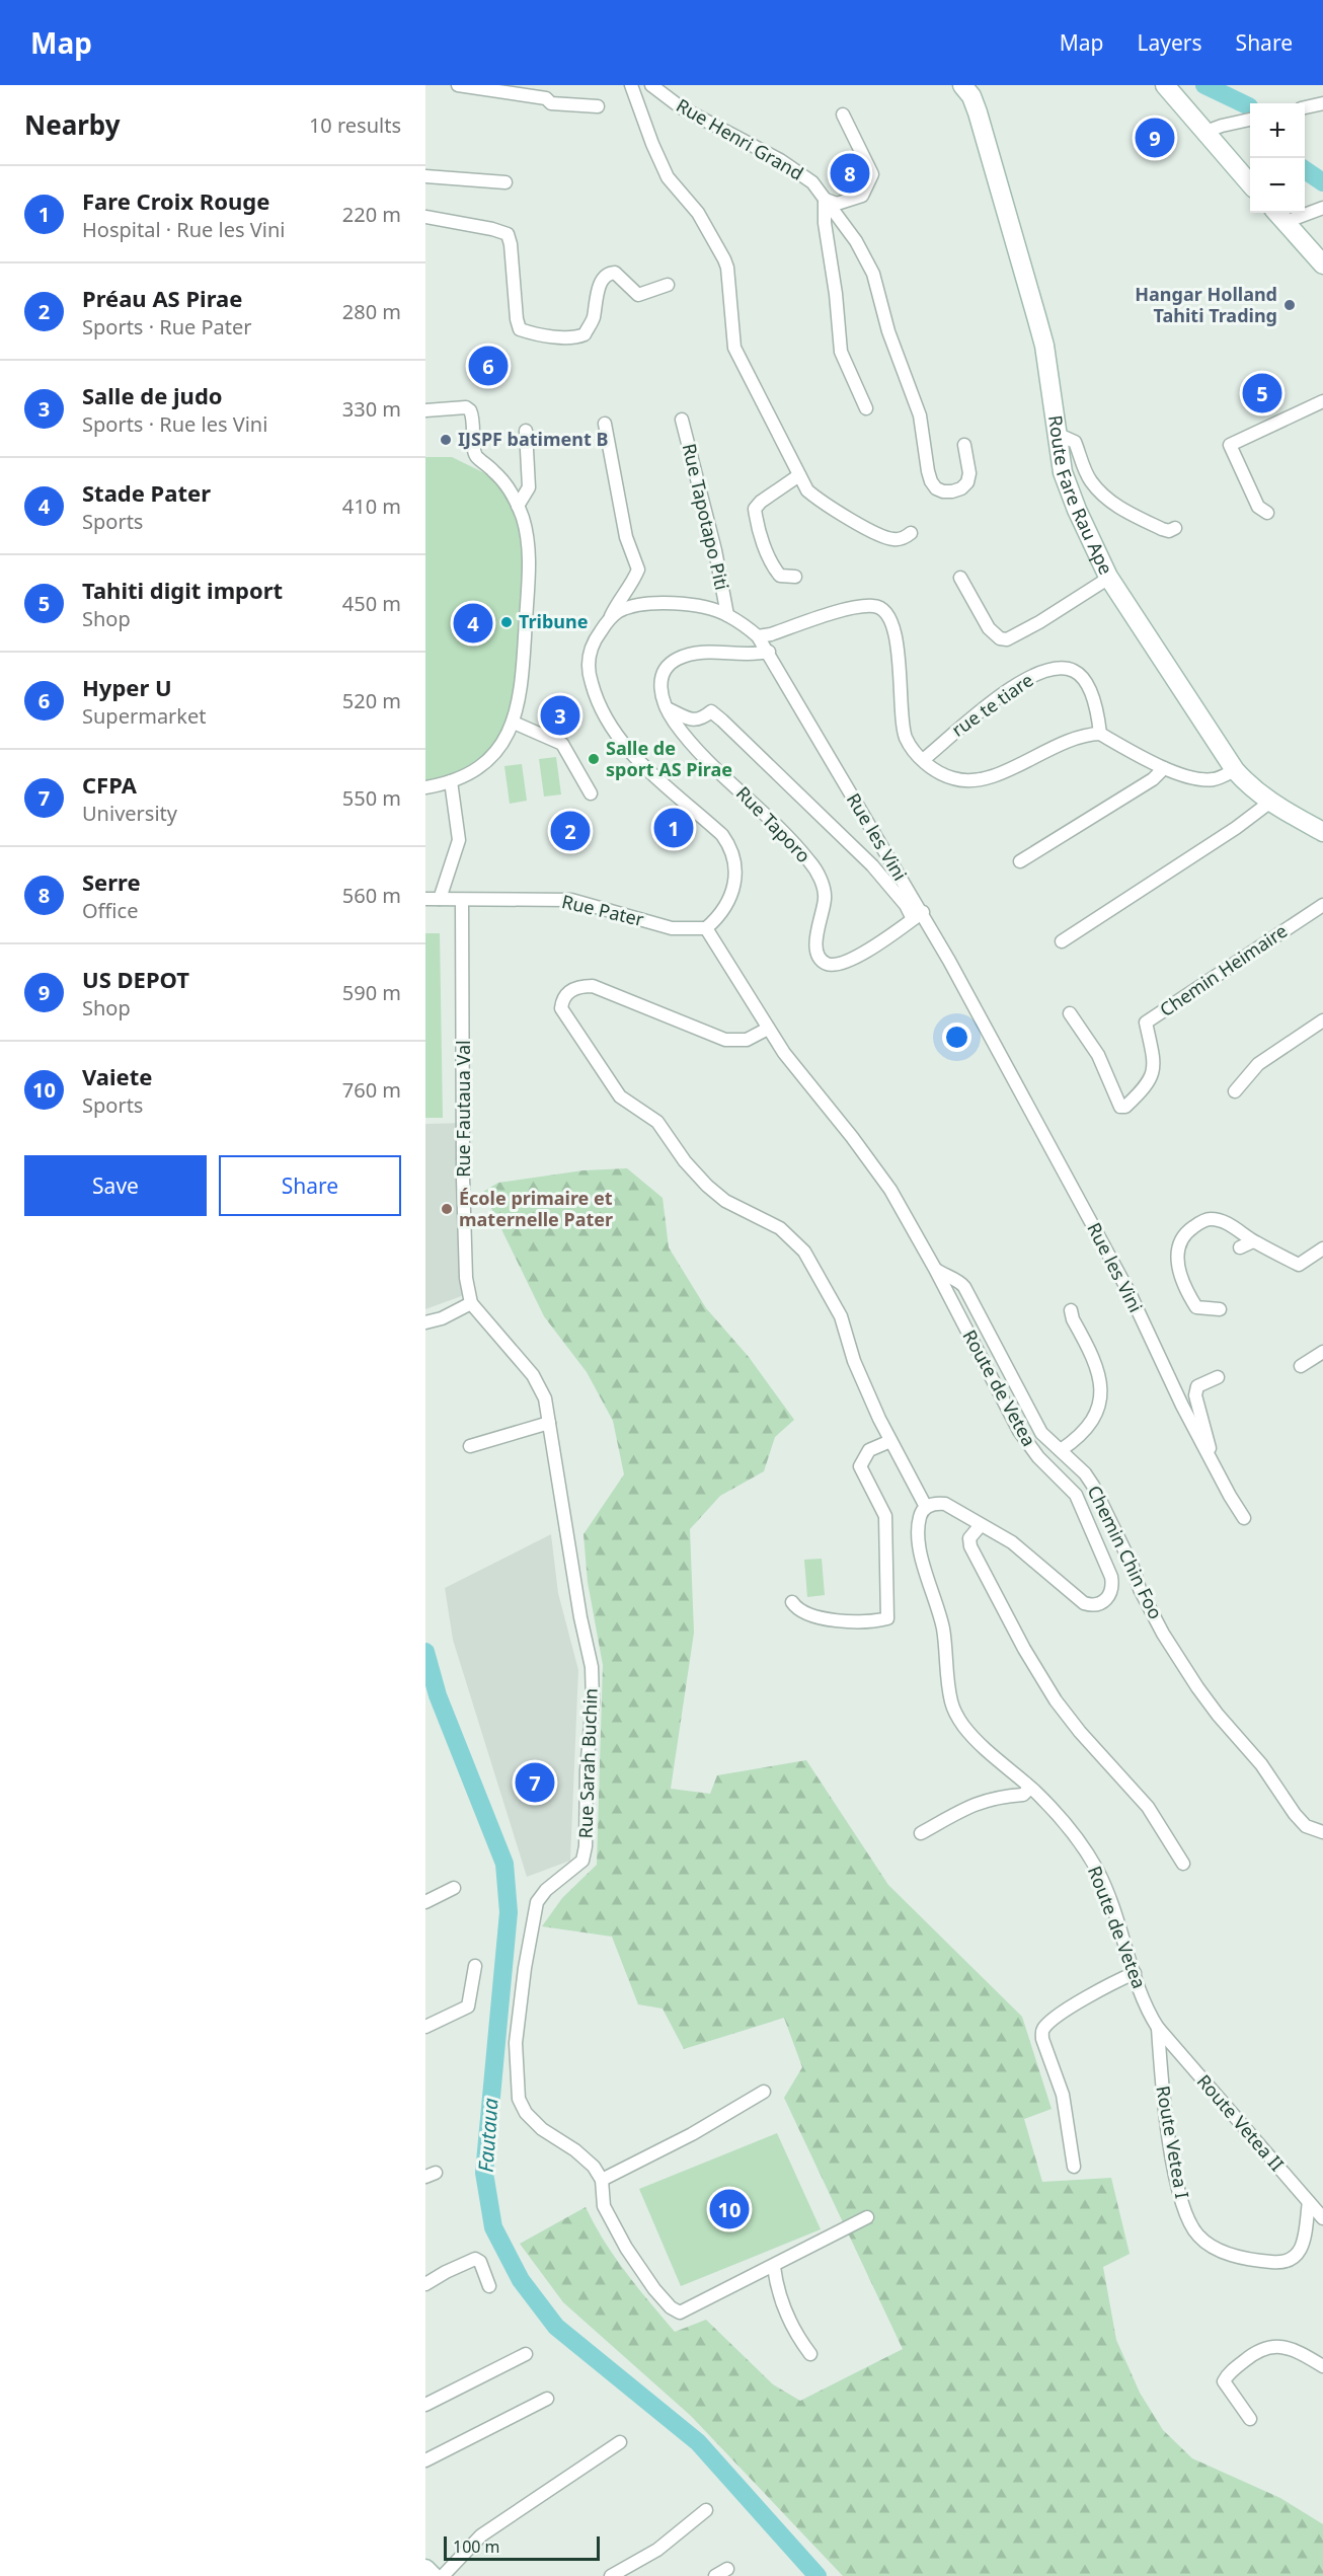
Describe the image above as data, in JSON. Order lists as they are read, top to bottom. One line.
{"streets":{"main road":["Route Fare Rau Ape"],"street":["Rue Henri Grand","Rue Tapotapo Piti","rue te tiare","Rue Taporo","Rue les Vini","Rue Pater","Chemin Heimaire","Rue Fautaua Val","Route de Vetea","Chemin Chin Foo","Rue Sarah Buchin","Route Vetea II","Route Vetea I"]},"crossings":[["Rue Tapotapo Piti","Rue les Vini"],["Rue Taporo","Rue les Vini"],["Rue Pater","Rue Fautaua Val"],["Rue Pater","Route de Vetea"],["Rue Fautaua Val","Rue Sarah Buchin"],["Route de Vetea","Chemin Chin Foo"],["Route de Vetea","Route Vetea II"],["Route de Vetea","Route Vetea I"],["Route Vetea II","Route Vetea I"]],"water":["Fautaua"],"places":["Hangar Holland Tahiti Trading","IJSPF batiment B","Tribune","Salle de sport AS Pirae","École primaire et maternelle Pater"],"scale_bar":"100 m","page":{"header":"Map","nav":["Map","Layers","Share"],"heading":["Nearby","10 results"],"map_buttons":["+","−"],"pins":["9","8","6","5","4","3","1","2","7","10"],"list":[{"mark":"1","name":"Fare Croix Rouge","note":"Hospital · Rue les Vini","value":"220 m"},{"mark":"2","name":"Préau AS Pirae","note":"Sports · Rue Pater","value":"280 m"},{"mark":"3","name":"Salle de judo","note":"Sports · Rue les Vini","value":"330 m"},{"mark":"4","name":"Stade Pater","note":"Sports","value":"410 m"},{"mark":"5","name":"Tahiti digit import","note":"Shop","value":"450 m"},{"mark":"6","name":"Hyper U","note":"Supermarket","value":"520 m"},{"mark":"7","name":"CFPA","note":"University","value":"550 m"},{"mark":"8","name":"Serre","note":"Office","value":"560 m"},{"mark":"9","name":"US DEPOT","note":"Shop","value":"590 m"},{"mark":"10","name":"Vaiete","note":"Sports","value":"760 m"}],"buttons":["Save","Share"],"scale":"100 m"}}
